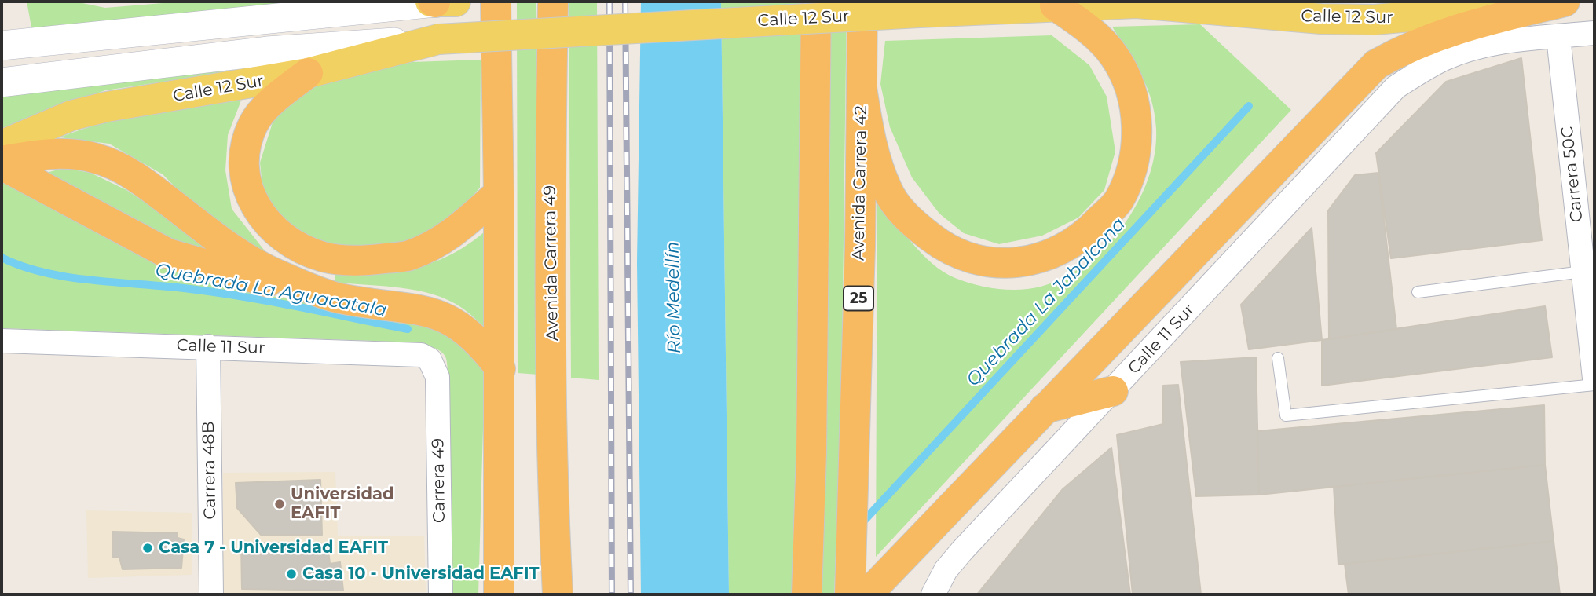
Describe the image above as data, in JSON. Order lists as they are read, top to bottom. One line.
{"streets":{"highway":["Avenida Carrera 42","Avenida Carrera 49","25"],"main road":["Calle 12 Sur"],"street":["Carrera 50C","Calle 11 Sur","Carrera 48B","Carrera 49"]},"crossings":[["Carrera 50C","Calle 11 Sur"],["Calle 11 Sur","Carrera 48B"],["Calle 11 Sur","Carrera 49"]],"water":["Quebrada La Aguacatala","Río Medellín","Quebrada La Jabalcona"],"places":["Universidad EAFIT","Casa 7 - Universidad EAFIT","Casa 10 - Universidad EAFIT"]}
